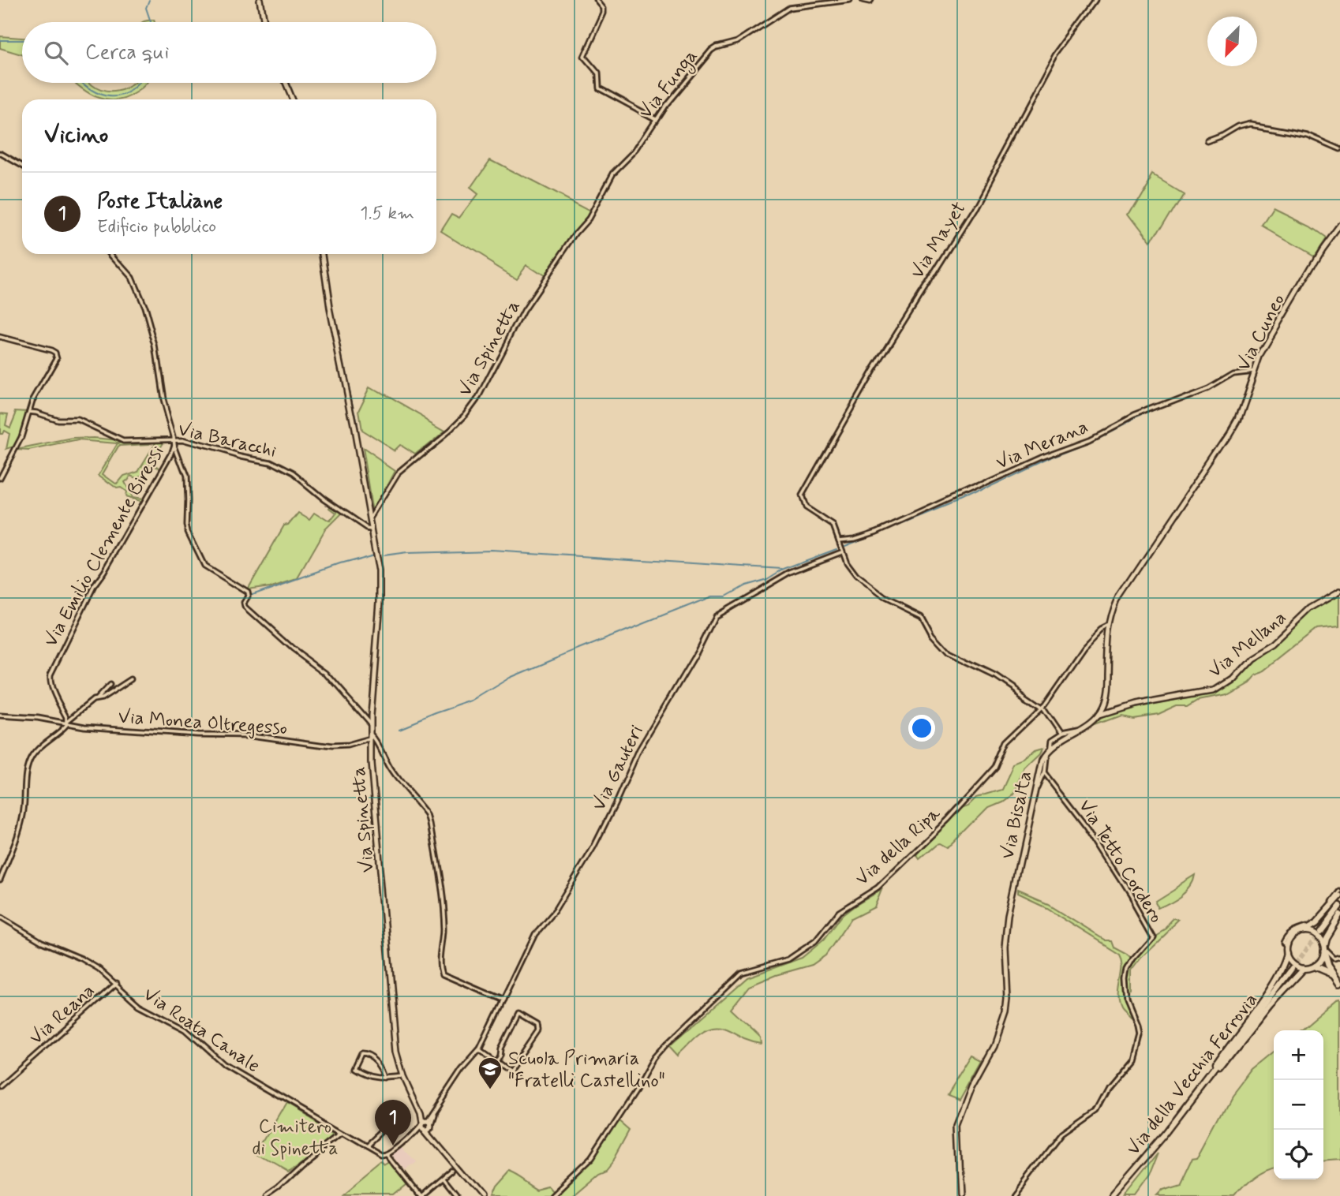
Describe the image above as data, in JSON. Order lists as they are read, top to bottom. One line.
{"streets":{"main road":["Via della Vecchia Ferrovia"],"street":["Via Funga","Via Mayet","Via Cuneo","Via Spinetta","Via Baracchi","Via Merana","Via Emilio Clemente Biressi","Via Mellana","Via Monea Oltregesso","Via Gauteri","Via Bisalta","Via della Ripa","Via Tetto Cordero","Via Reana","Via Roata Canale"]},"crossings":[["Via Funga","Via Spinetta"],["Via Mayet","Via Merana"],["Via Cuneo","Via Merana"],["Via Cuneo","Via della Ripa"],["Via Spinetta","Via Baracchi"],["Via Spinetta","Via Emilio Clemente Biressi"],["Via Spinetta","Via Monea Oltregesso"],["Via Spinetta","Via Gauteri"],["Via Baracchi","Via Emilio Clemente Biressi"],["Via Emilio Clemente Biressi","Via Monea Oltregesso"],["Via Mellana","Via Bisalta"],["Via Reana","Via Roata Canale"]],"parks":["Cimitero di Spinetta"],"places":{"school or university":["Scuola Primaria \"Fratelli Castellino\""]},"north":"bottom left","page":{"search":"Cerca qui","heading":"Vicino","list":[{"mark":"1","name":"Poste Italiane","note":"Edificio pubblico","value":"1.5 km"}],"map_buttons":["+","−"],"pins":"1"}}
